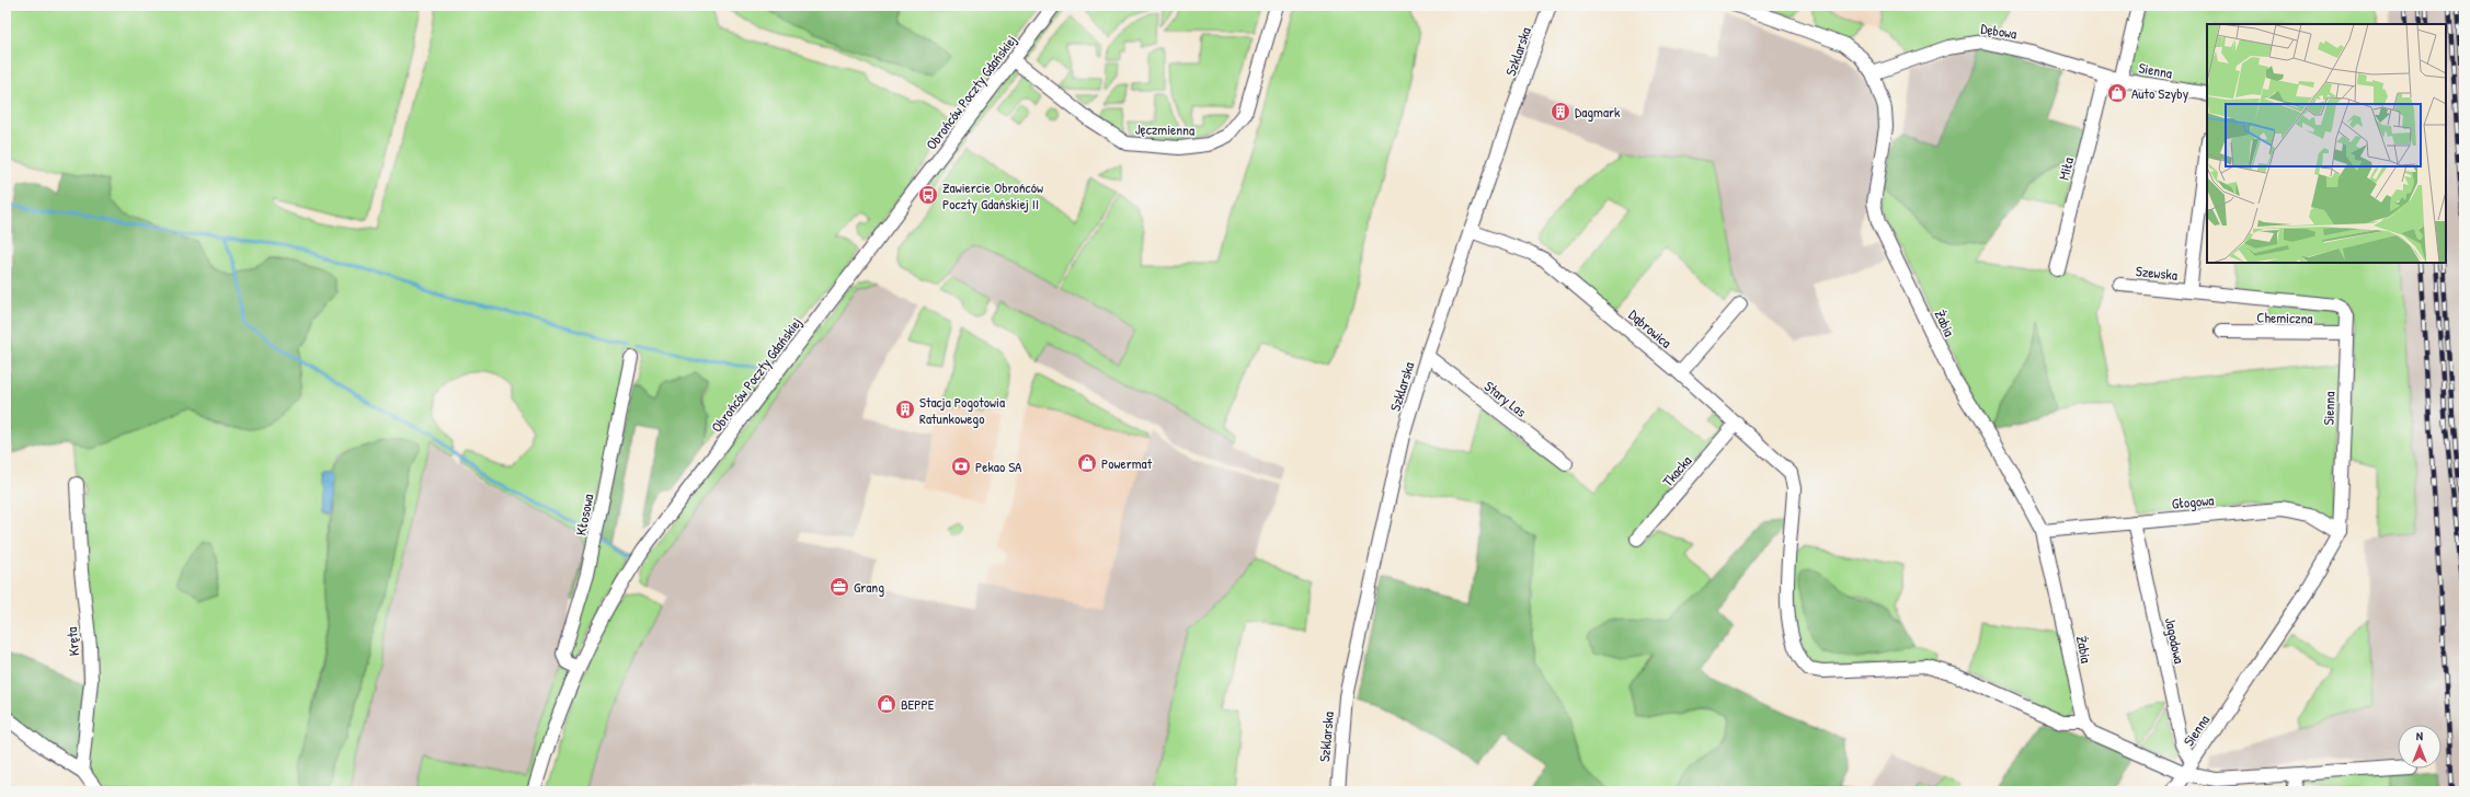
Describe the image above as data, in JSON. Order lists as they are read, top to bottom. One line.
{"streets":{"street":["Dębowa","Szklarska","Sienna","Obrońców Poczty Gdańskiej","Jęczmienna","Miła","Szewska","Chemiczna","Żabia","Dąbrowica","Stary Las","Tkacka","Głogowa","Kłosowa","Jagodowa","Kręta"]},"crossings":[["Dębowa","Sienna"],["Dębowa","Miła"],["Dębowa","Żabia"],["Szklarska","Dąbrowica"],["Szklarska","Stary Las"],["Sienna","Szewska"],["Sienna","Chemiczna"],["Sienna","Głogowa"],["Sienna","Jagodowa"],["Obrońców Poczty Gdańskiej","Jęczmienna"],["Obrońców Poczty Gdańskiej","Kłosowa"],["Żabia","Dąbrowica"],["Żabia","Głogowa"],["Dąbrowica","Tkacka"],["Głogowa","Jagodowa"]],"places":{"shop":["Auto Szyby","Powermat","BEPPE"],"building":["Dagmark","Stacja Pogotowia Ratunkowego"],"bus stop":["Zawiercie Obrońców Poczty Gdańskiej II"],"bank":["Pekao SA"],"office":["Grang"]},"north":"top"}
